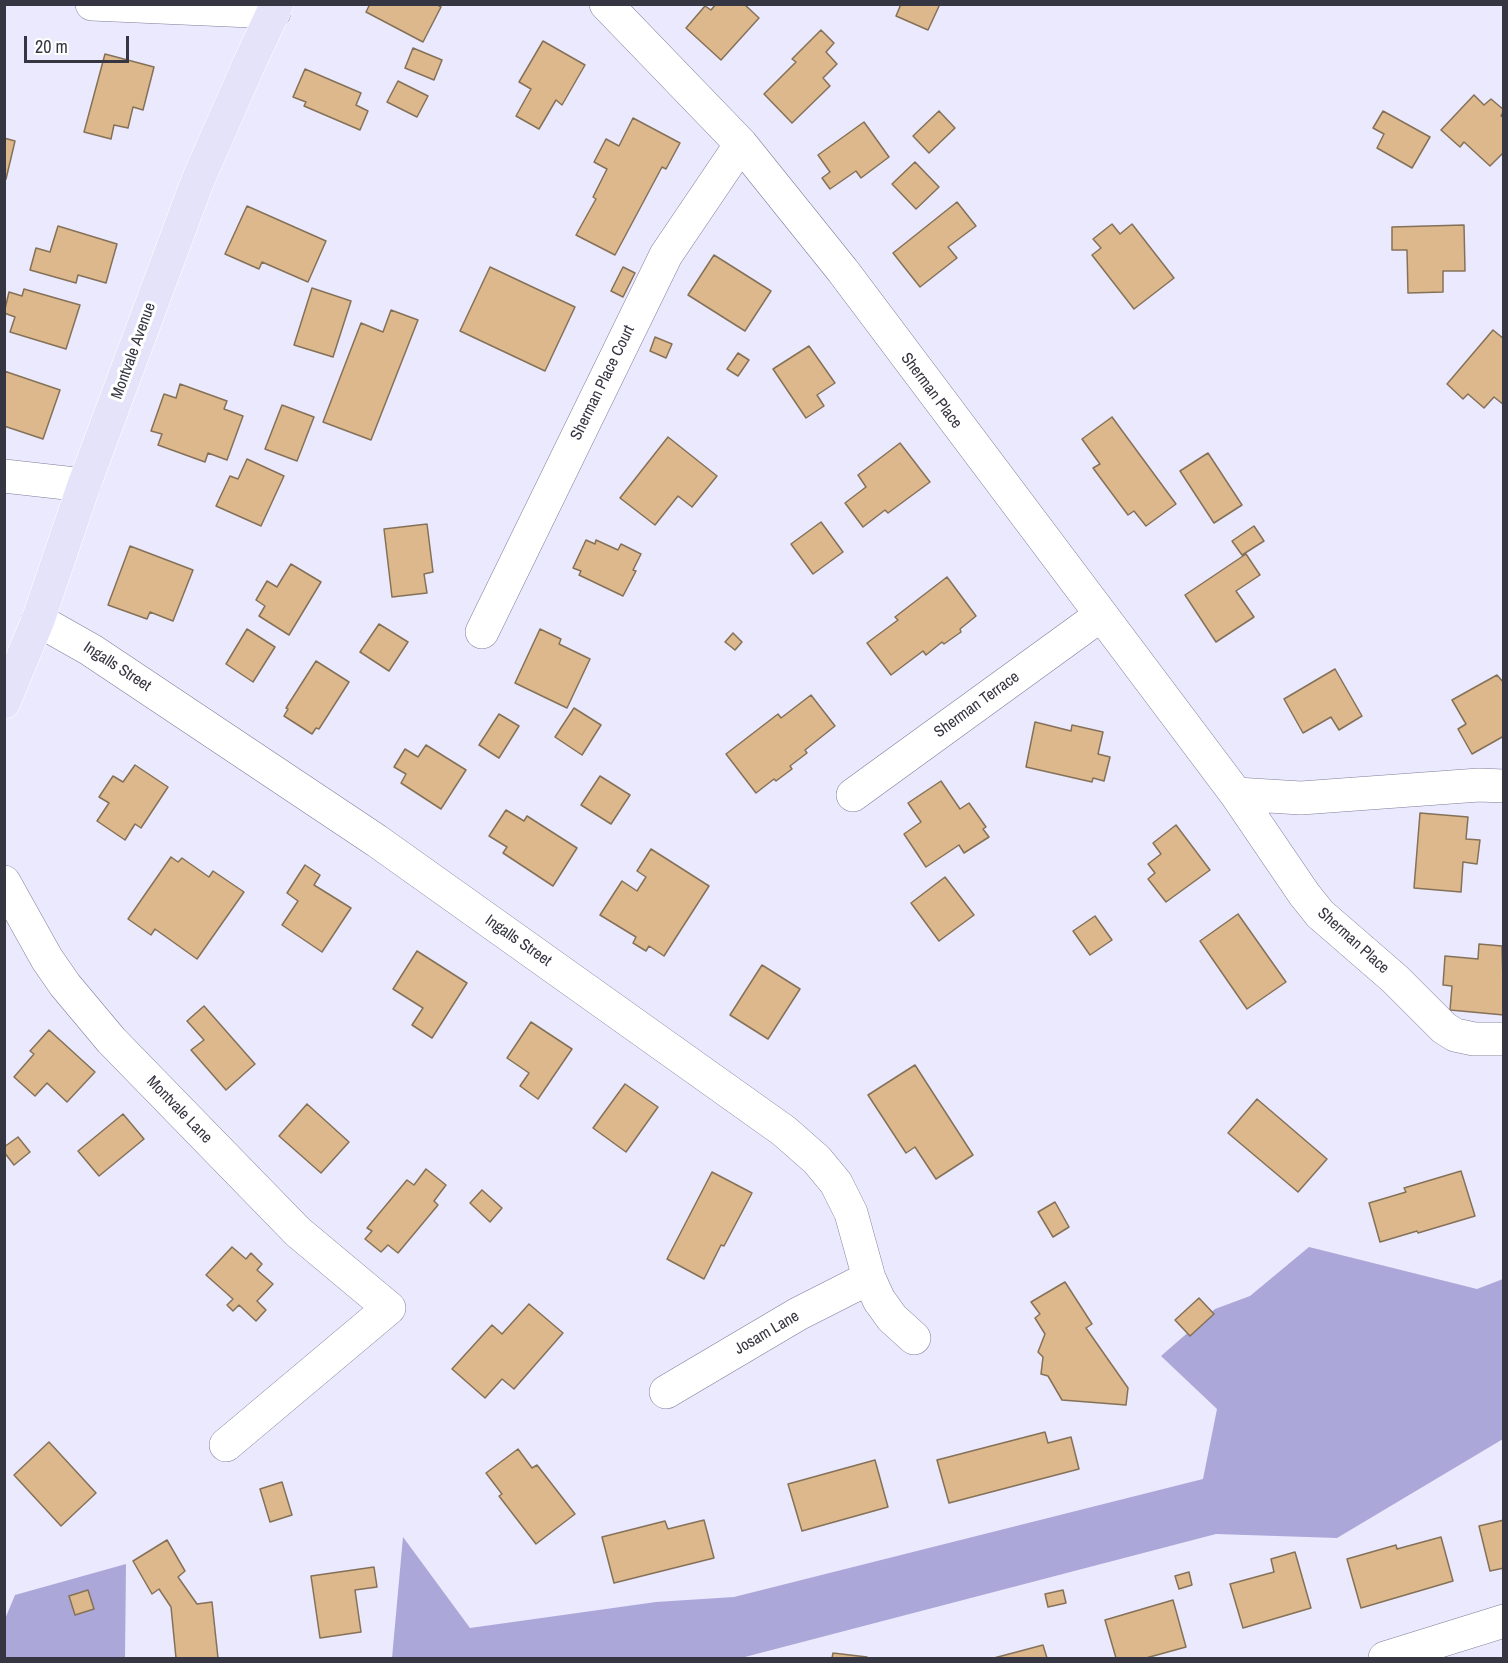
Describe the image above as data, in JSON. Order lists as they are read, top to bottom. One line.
{"streets":{"main road":["Montvale Avenue"],"street":["Sherman Place Court","Sherman Place","Ingalls Street","Sherman Terrace","Montvale Lane","Josam Lane"]},"crossings":[["Montvale Avenue","Ingalls Street"],["Sherman Place Court","Sherman Place"],["Sherman Place","Sherman Terrace"],["Ingalls Street","Josam Lane"]],"scale_bar":"20 m"}
